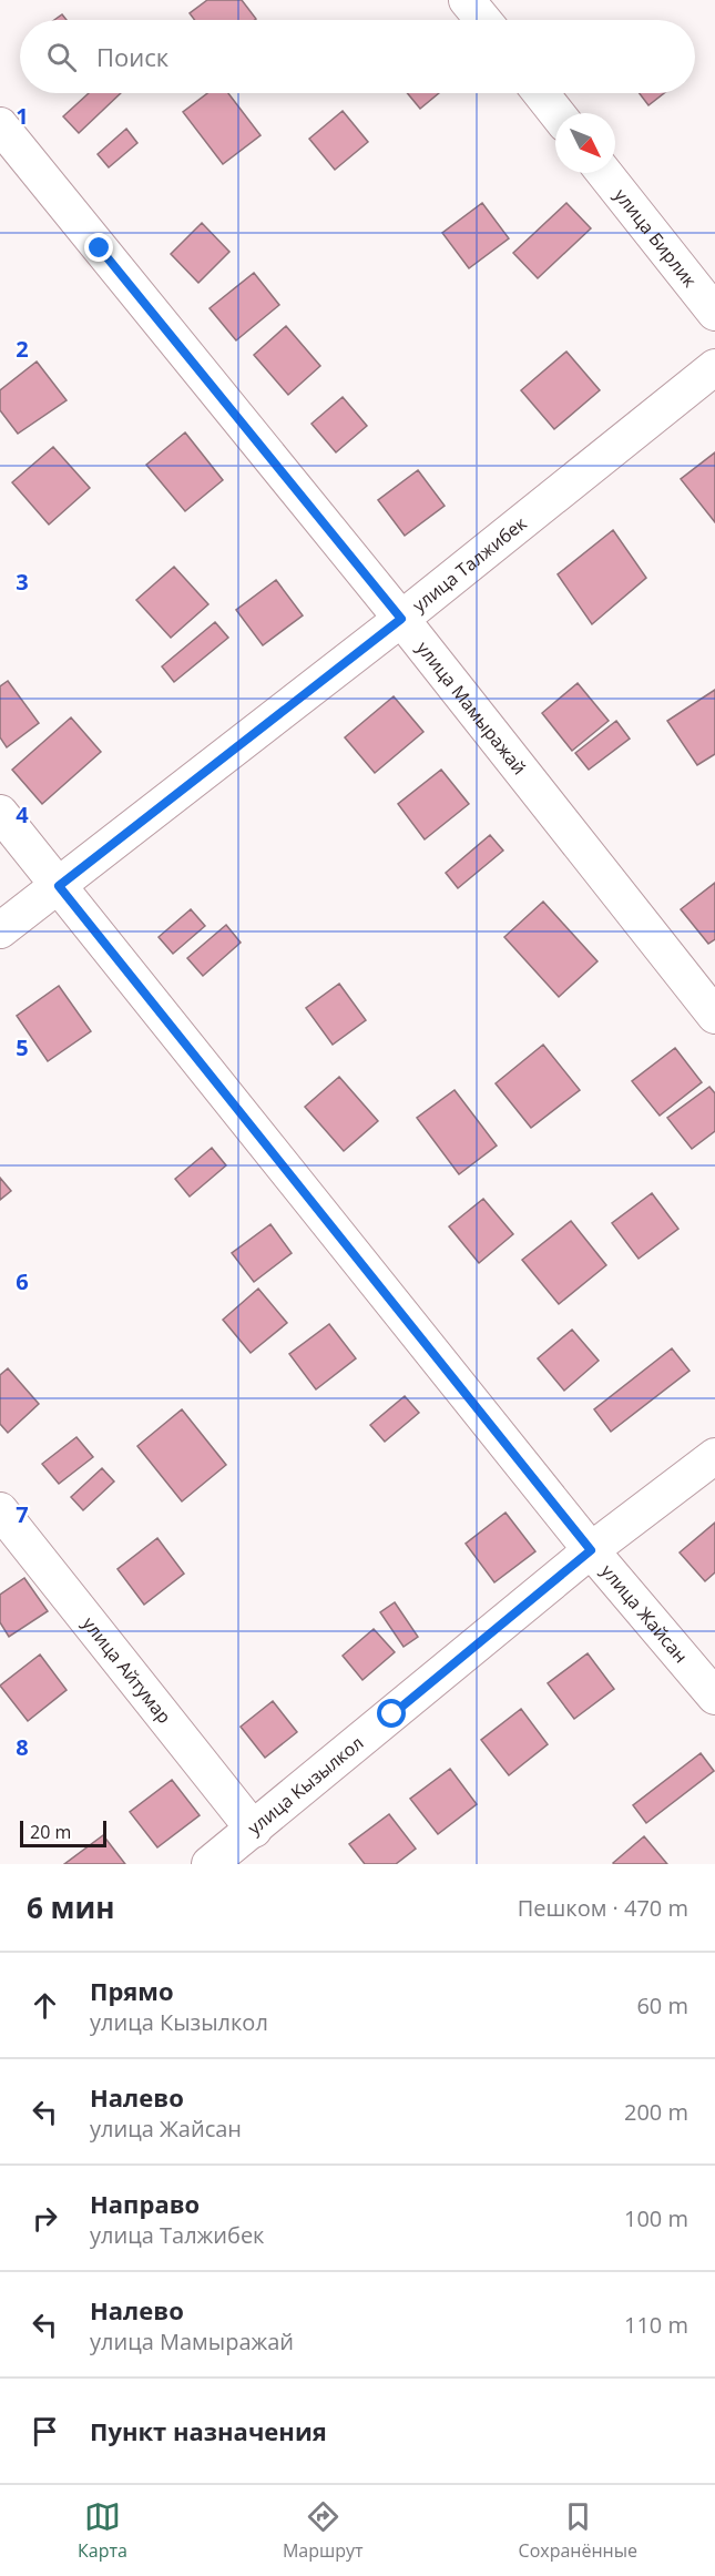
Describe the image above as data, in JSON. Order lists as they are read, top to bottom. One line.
{"streets":{"street":["улица Бирлик","улица Талжибек","улица Мамыражай","улица Жайсан","улица Айтумар","улица Кызылкол"]},"crossings":[["улица Талжибек","улица Мамыражай"],["улица Талжибек","улица Жайсан"],["улица Жайсан","улица Кызылкол"],["улица Айтумар","улица Кызылкол"]],"scale_bar":"20 m","north":"bottom right","page":{"search":"Поиск","scale":"20 m","heading":["6 мин","Пешком · 470 m"],"list":[["Прямо","улица Кызылкол","60 m"],["Налево","улица Жайсан","200 m"],["Направо","улица Талжибек","100 m"],["Налево","улица Мамыражай","110 m"],"Пункт назначения"],"nav":["Карта","Маршрут","Сохранённые"]},"grid":{"rows":["1","2","3","4","5","6","7","8"]}}
